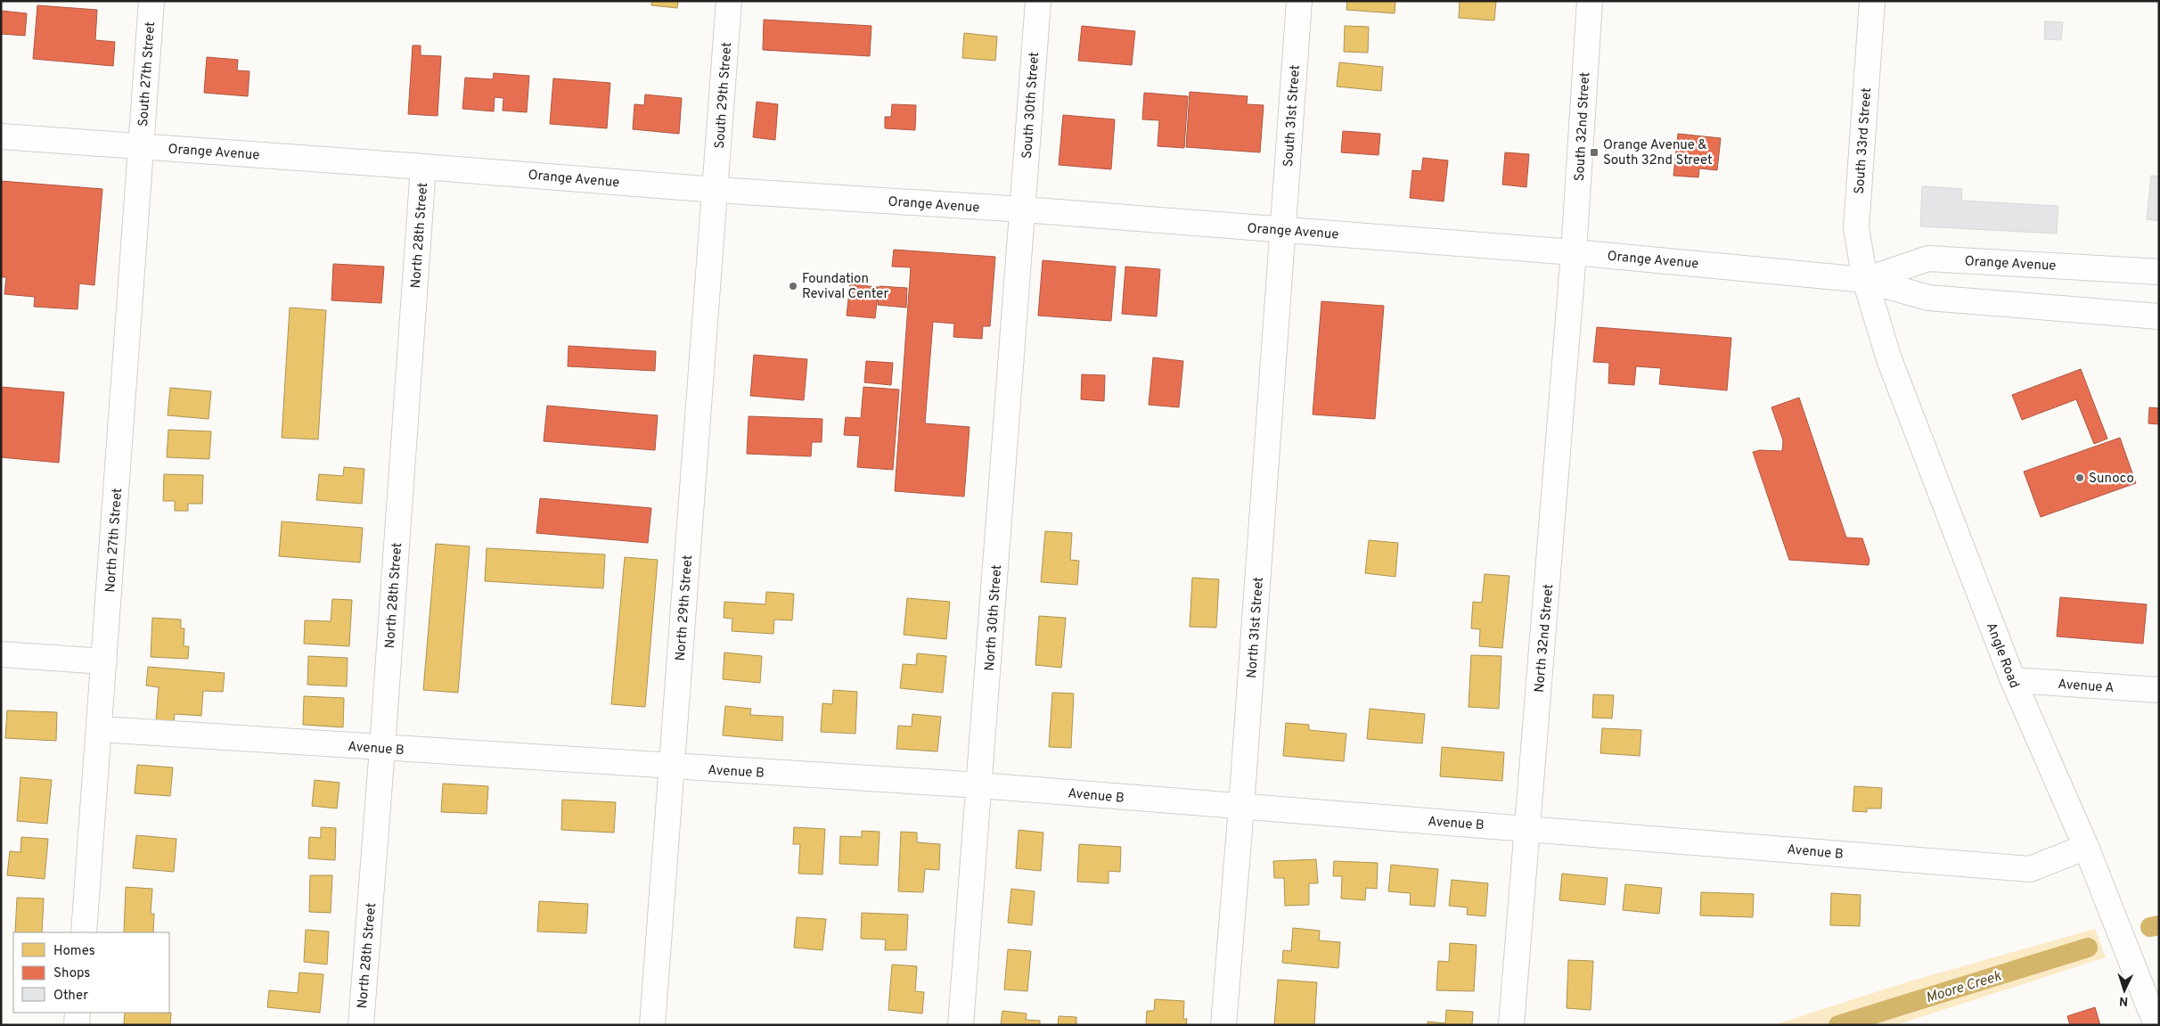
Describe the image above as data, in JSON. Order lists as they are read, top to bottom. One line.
{"streets":{"street":["South 27th Street","South 29th Street","South 30th Street","South 31st Street","South 32nd Street","South 33rd Street","Orange Avenue","North 28th Street","North 27th Street","North 29th Street","North 30th Street","North 31st Street","North 32nd Street","Angle Road","Avenue A","Avenue B"]},"crossings":[["South 27th Street","Orange Avenue"],["South 27th Street","North 27th Street"],["South 29th Street","Orange Avenue"],["South 29th Street","North 29th Street"],["South 30th Street","Orange Avenue"],["South 30th Street","North 30th Street"],["South 31st Street","Orange Avenue"],["South 31st Street","North 31st Street"],["South 32nd Street","Orange Avenue"],["South 32nd Street","North 32nd Street"],["South 33rd Street","Orange Avenue"],["South 33rd Street","Angle Road"],["Orange Avenue","North 28th Street"],["Orange Avenue","North 27th Street"],["Orange Avenue","North 29th Street"],["Orange Avenue","North 30th Street"],["Orange Avenue","North 31st Street"],["Orange Avenue","North 32nd Street"],["Orange Avenue","Angle Road"],["North 28th Street","Avenue B"],["North 27th Street","Avenue B"],["North 29th Street","Avenue B"],["North 30th Street","Avenue B"],["North 31st Street","Avenue B"],["North 32nd Street","Avenue B"],["Angle Road","Avenue A"],["Angle Road","Avenue B"]],"water":["Moore Creek"],"places":{"transit":["Orange Avenue & South 32nd Street"],"other":["Foundation Revival Center","Sunoco"]},"legend":["Homes","Shops","Other"],"north":"bottom"}
